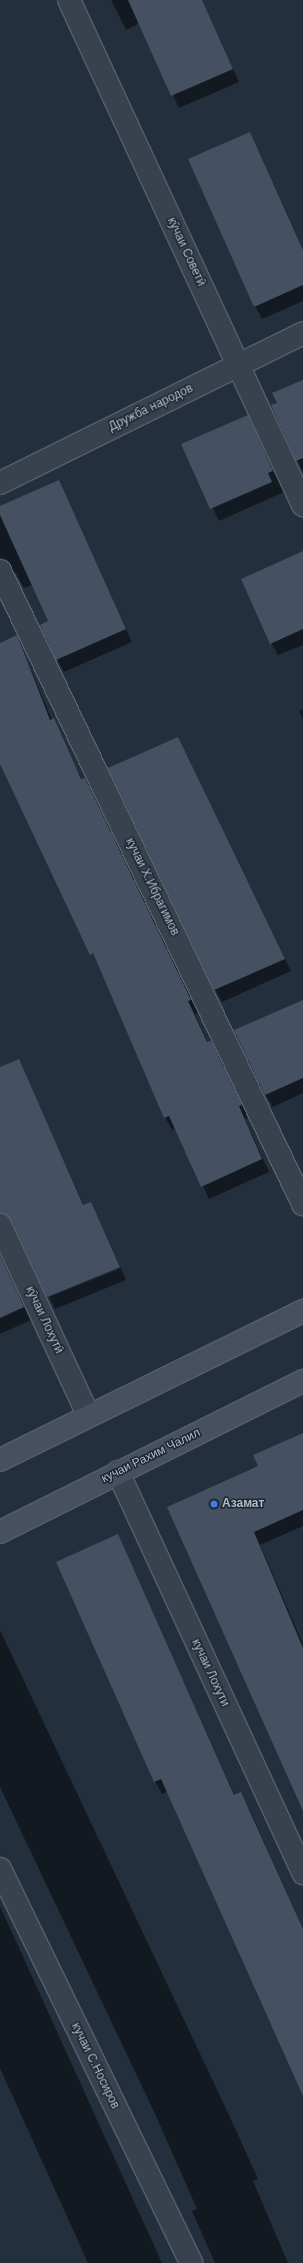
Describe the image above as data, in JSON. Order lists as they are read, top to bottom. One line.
{"streets":{"main road":["кучаи Рахим Чалил"],"street":["кӯчаи Советӣ","Дружба народов","кучаи Х.Ибрагимов","кӯчаи Лохутӣ","кучаи Лохути","кучаи С.Носиров"]},"crossings":[["кӯчаи Советӣ","Дружба народов"],["кучаи Рахим Чалил","кучаи Лохути"]],"places":["Азамат"]}
